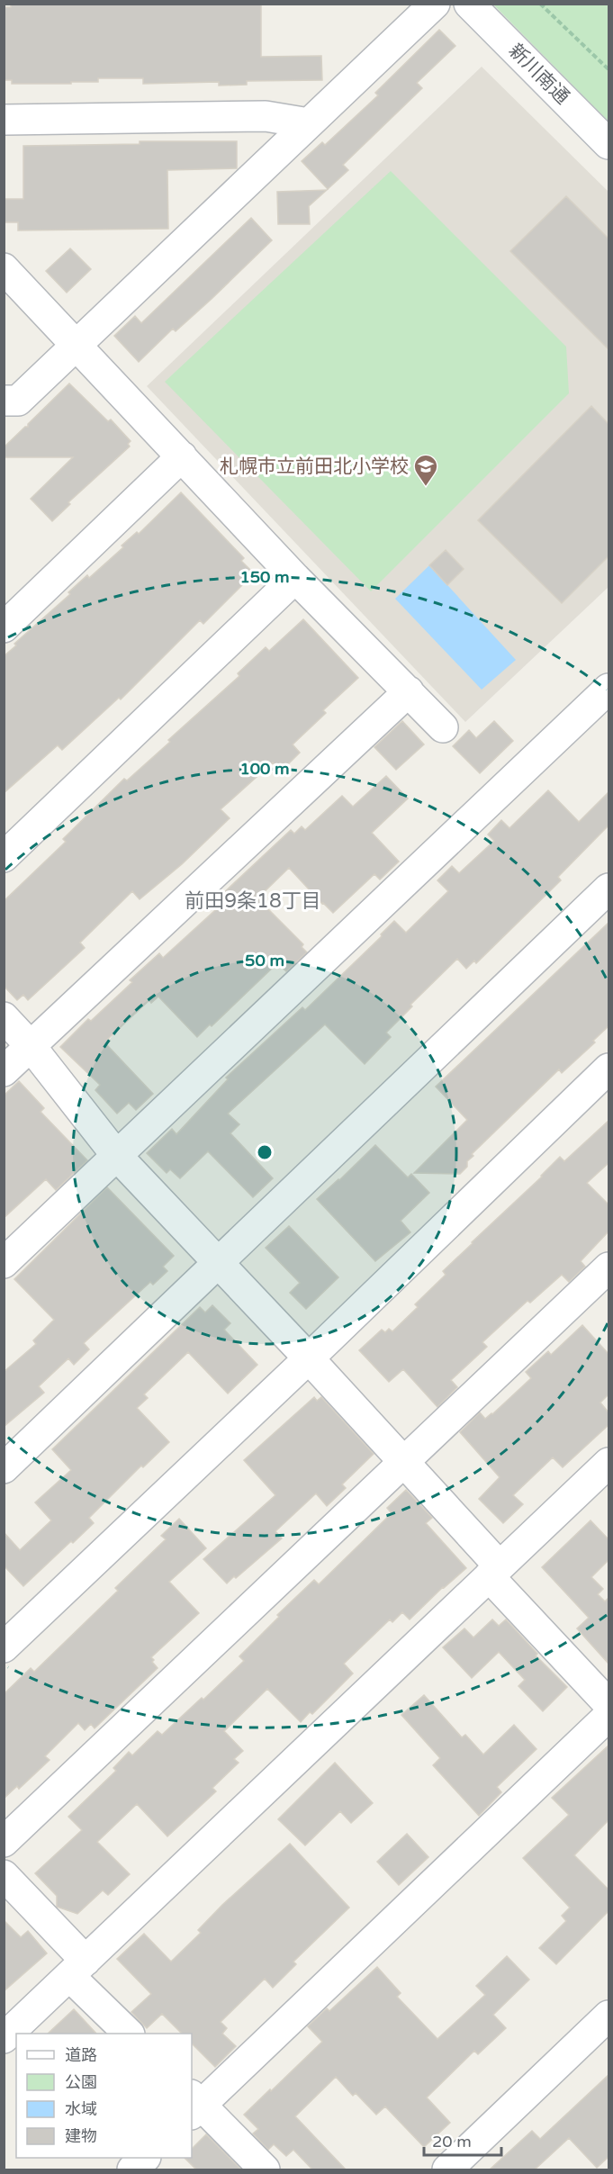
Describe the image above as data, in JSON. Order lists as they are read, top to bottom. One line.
{"streets":{"street":["新川南通"]},"districts":["前田9条18丁目"],"places":{"school or university":["札幌市立前田北小学校"]},"legend":["道路","公園","水域","建物"],"scale_bar":"20 m","rings":["150 m","100 m","50 m"]}
